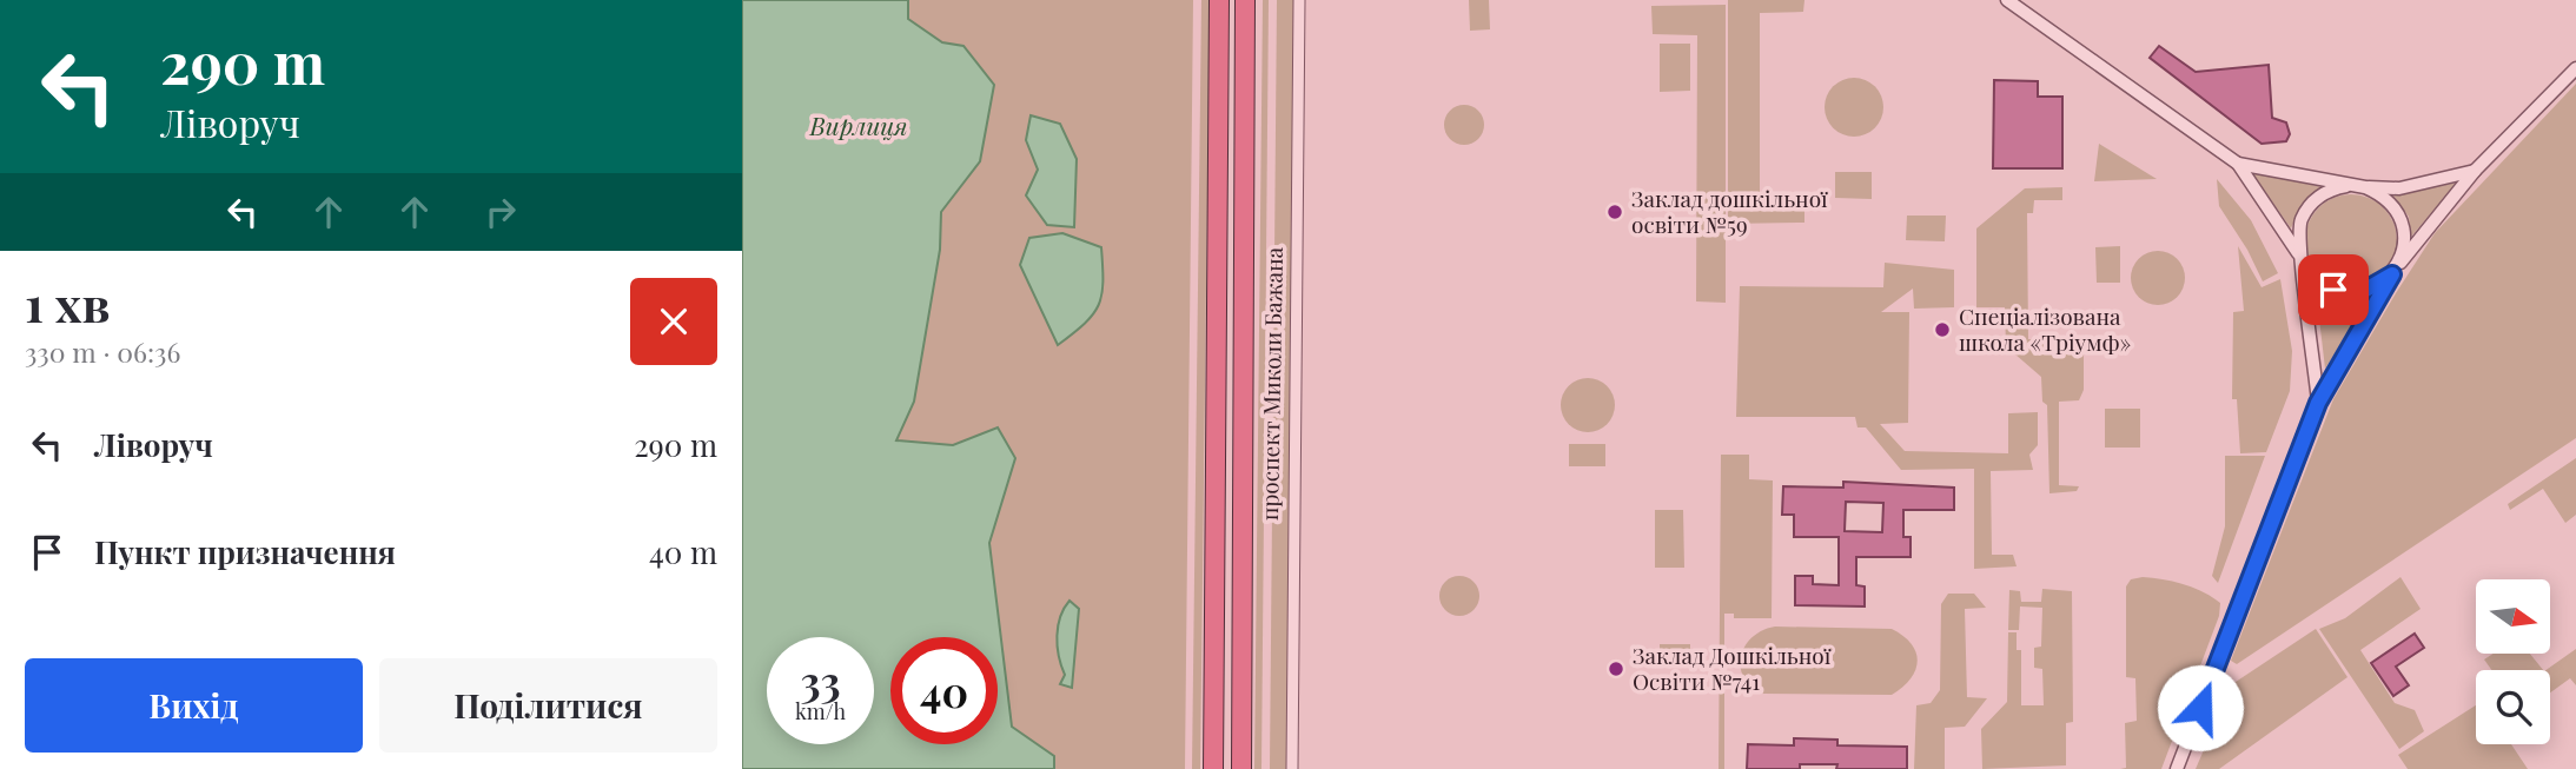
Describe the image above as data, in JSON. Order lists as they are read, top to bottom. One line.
{"streets":{"highway":["проспект Миколи Бажана"]},"water":["Вирлиця"],"places":["Заклад дошкільної освіти №59","Спеціалізована школа «Тріумф»","Заклад Дошкільної Освіти №741"],"north":"right","page":{"turn":["290 m","Ліворуч"],"heading":["1 хв","330 m · 06:36"],"list":[{"name":"Ліворуч","value":"290 m"},{"name":"Пункт призначення","value":"40 m"}],"speed":"33 km/h","limit":"40","buttons":["Вихід","Поділитися"]}}
